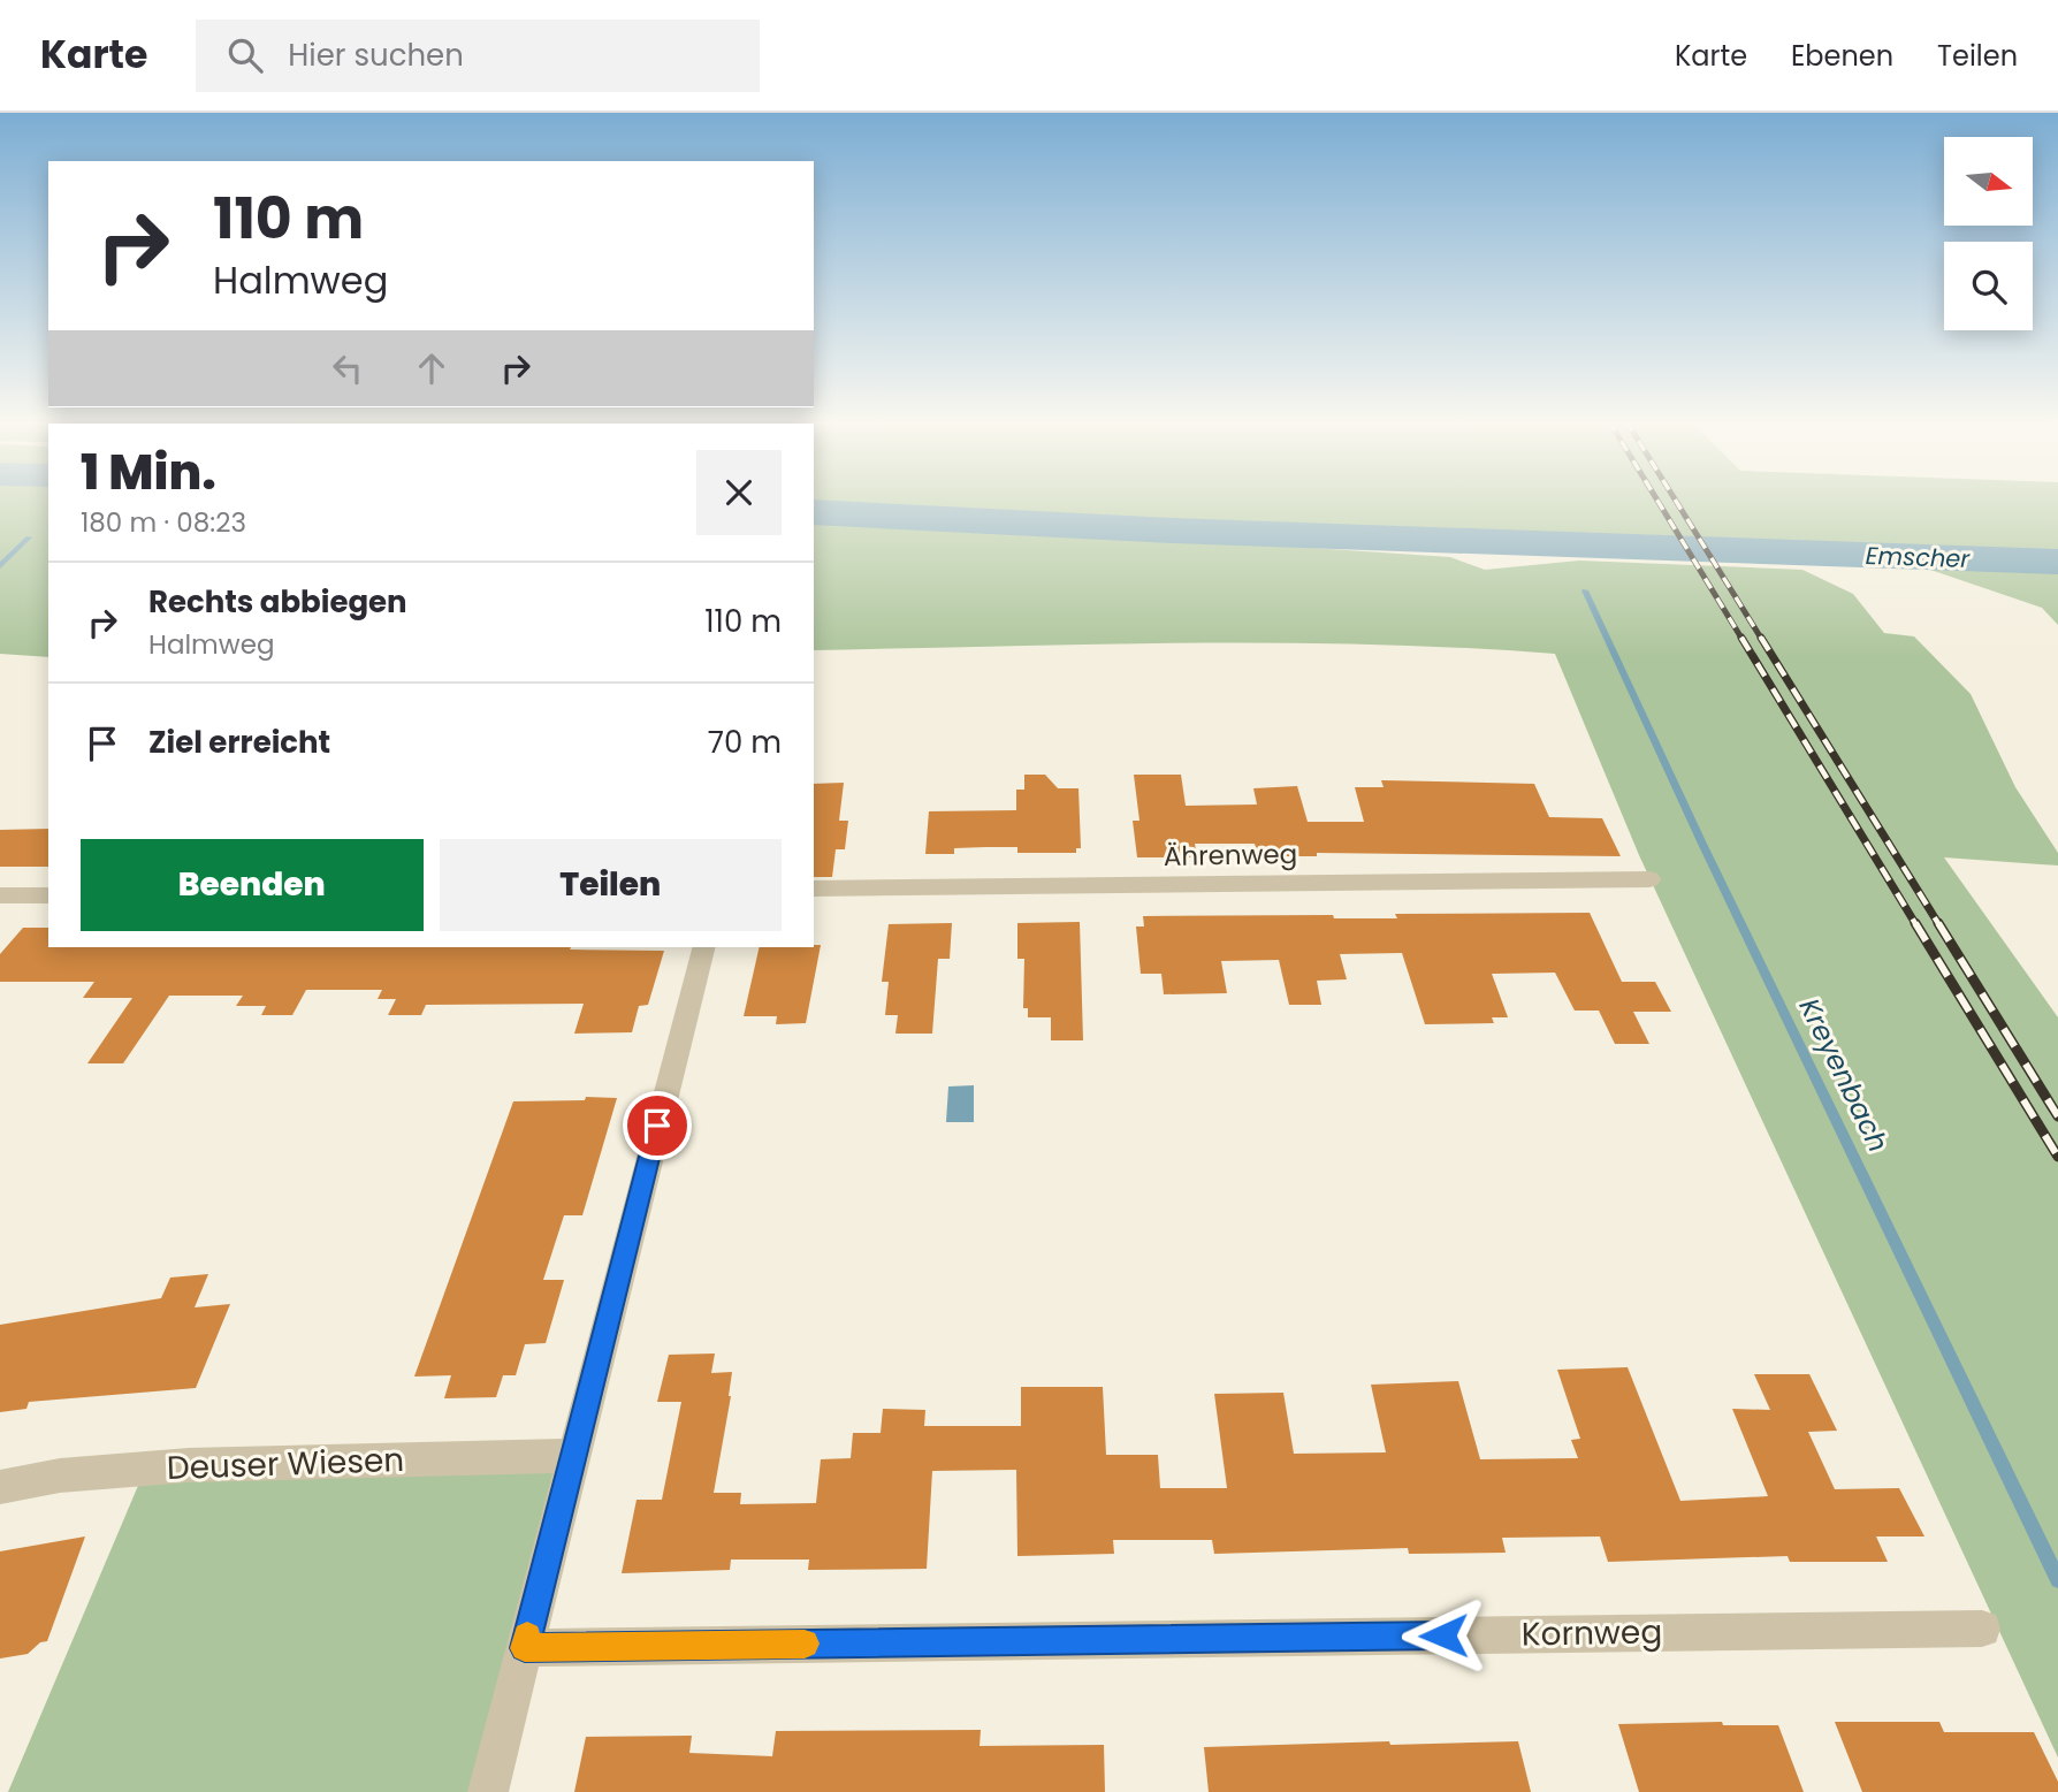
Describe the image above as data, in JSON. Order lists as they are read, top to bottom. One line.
{"streets":{"street":["Ährenweg","Deuser Wiesen","Kornweg"]},"water":["Emscher","Kreyenbach"],"north":"right","page":{"header":"Karte","search":"Hier suchen","nav":["Karte","Ebenen","Teilen"],"turn":["110 m","Halmweg"],"heading":["1 Min.","180 m · 08:23"],"list":[{"name":"Rechts abbiegen","note":"Halmweg","value":"110 m"},{"name":"Ziel erreicht","value":"70 m"}],"buttons":["Beenden","Teilen"]}}
